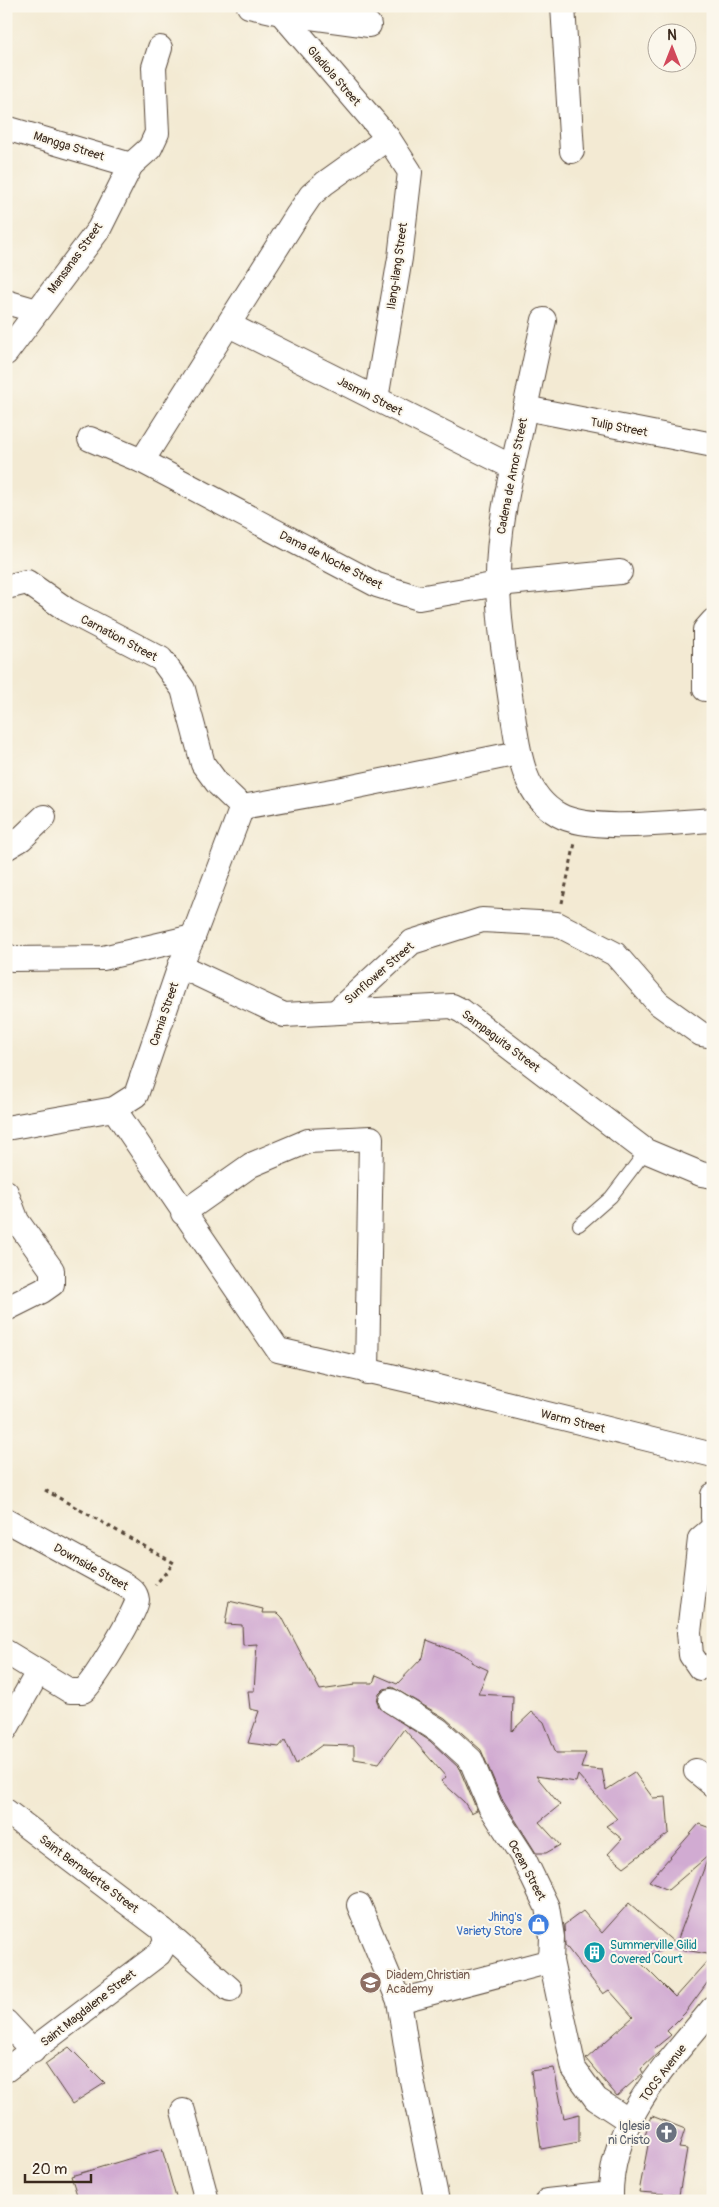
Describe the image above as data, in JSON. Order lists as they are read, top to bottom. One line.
{"streets":{"street":["Gladiola Street","Mangga Street","Mansanas Street","Ilang-ilang Street","Jasmin Street","Tulip Street","Cadena de Amor Street","Dama de Noche Street","Carnation Street","Sunflower Street","Camia Street","Sampaguita Street","Warm Street","Downside Street","Ocean Street","Saint Bernadette Street","Saint Magdalene Street","TOCS Avenue"]},"crossings":[["Gladiola Street","Ilang-ilang Street"],["Mangga Street","Mansanas Street"],["Ilang-ilang Street","Jasmin Street"],["Jasmin Street","Cadena de Amor Street"],["Tulip Street","Cadena de Amor Street"],["Cadena de Amor Street","Dama de Noche Street"],["Carnation Street","Camia Street"],["Sunflower Street","Sampaguita Street"],["Camia Street","Sampaguita Street"],["Camia Street","Warm Street"],["Ocean Street","TOCS Avenue"],["Saint Bernadette Street","Saint Magdalene Street"]],"places":{"shop":["Jhing's Variety Store"],"building":["Summerville Gilid Covered Court"],"school or university":["Diadem Christian Academy"],"church":["Iglesia ni Cristo"]},"scale_bar":"20 m","north":"top"}
